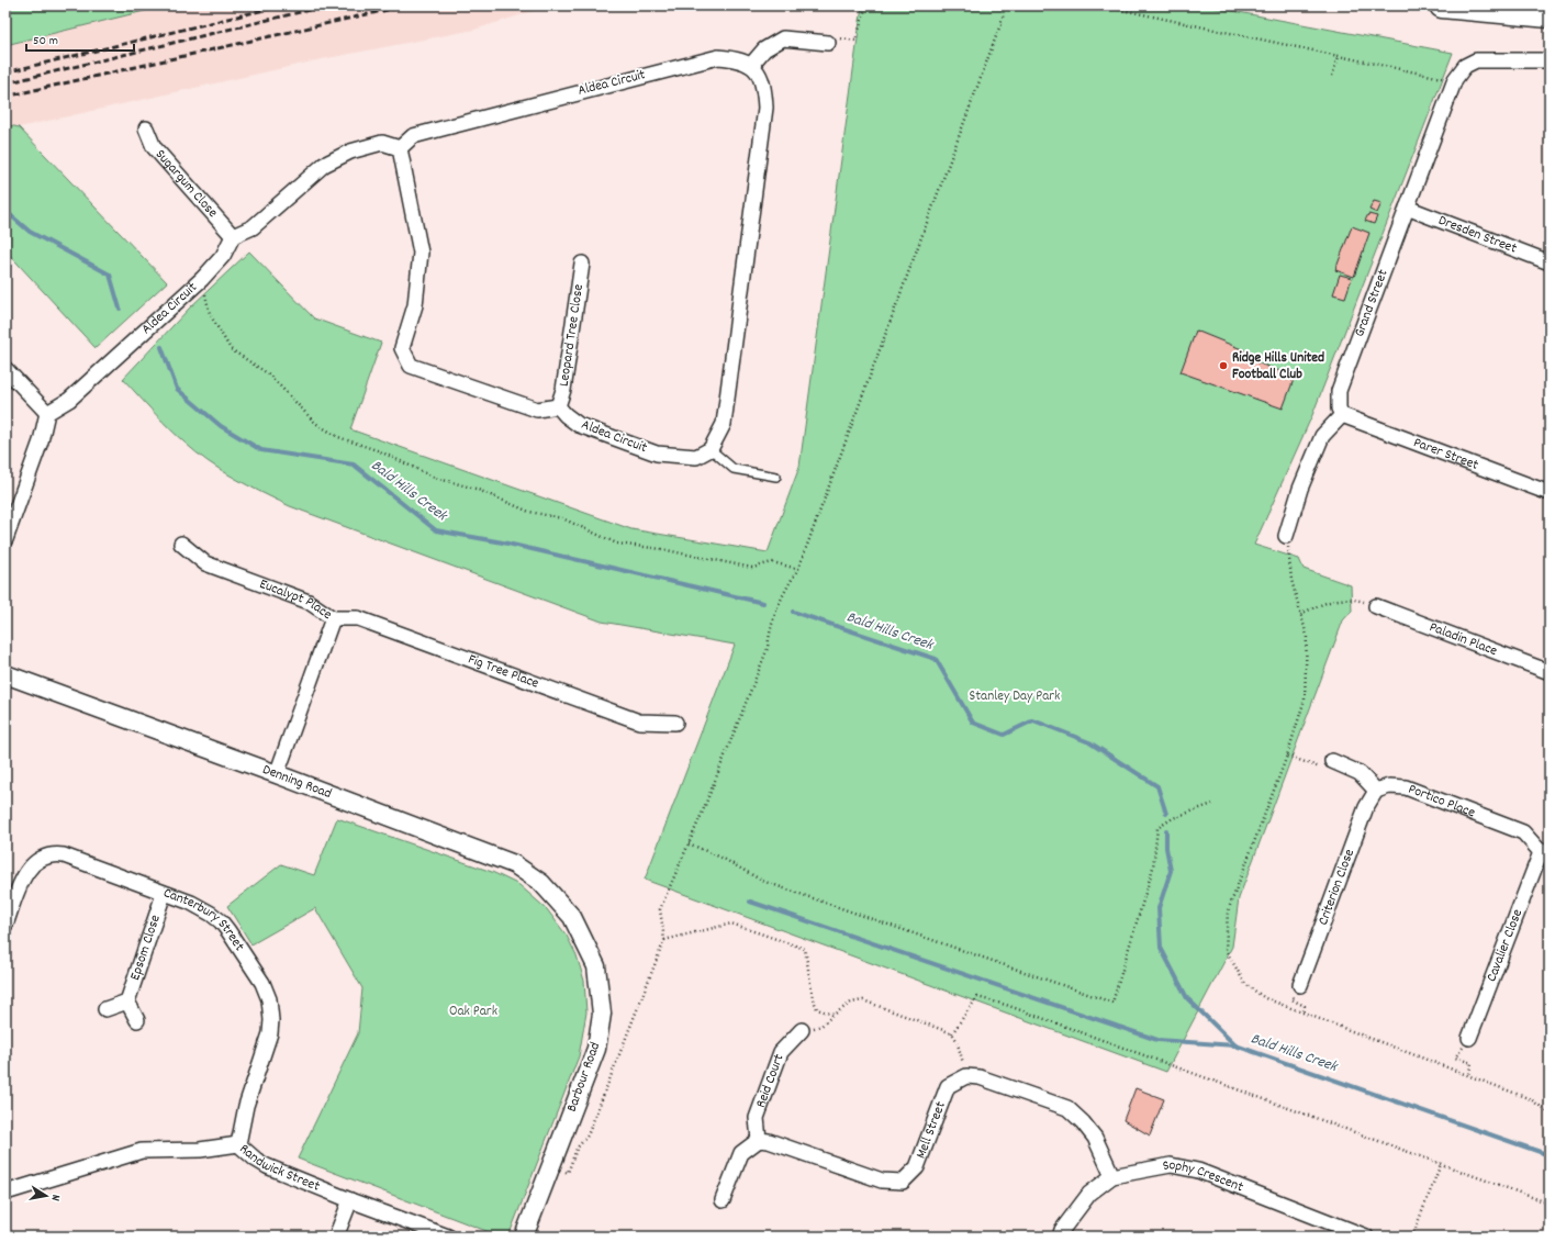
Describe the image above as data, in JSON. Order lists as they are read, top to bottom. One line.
{"streets":{"street":["Aldea Circuit","Sugargum Close","Dresden Street","Grand Street","Leopard Tree Close","Parer Street","Eucalypt Place","Paladin Place","Fig Tree Place","Denning Road","Portico Place","Criterion Close","Canterbury Street","Cavalier Close","Epsom Close","Barbour Road","Reid Court","Mell Street","Randwick Street","Sophy Crescent"]},"crossings":[["Aldea Circuit","Sugargum Close"],["Aldea Circuit","Leopard Tree Close"],["Dresden Street","Grand Street"],["Grand Street","Parer Street"],["Eucalypt Place","Fig Tree Place"],["Eucalypt Place","Denning Road"],["Denning Road","Barbour Road"],["Portico Place","Criterion Close"],["Portico Place","Cavalier Close"],["Canterbury Street","Epsom Close"],["Canterbury Street","Randwick Street"],["Reid Court","Mell Street"]],"water":["Bald Hills Creek"],"parks":["Stanley Day Park","Oak Park"],"places":["Ridge Hills United Football Club"],"scale_bar":"50 m","north":"right"}
